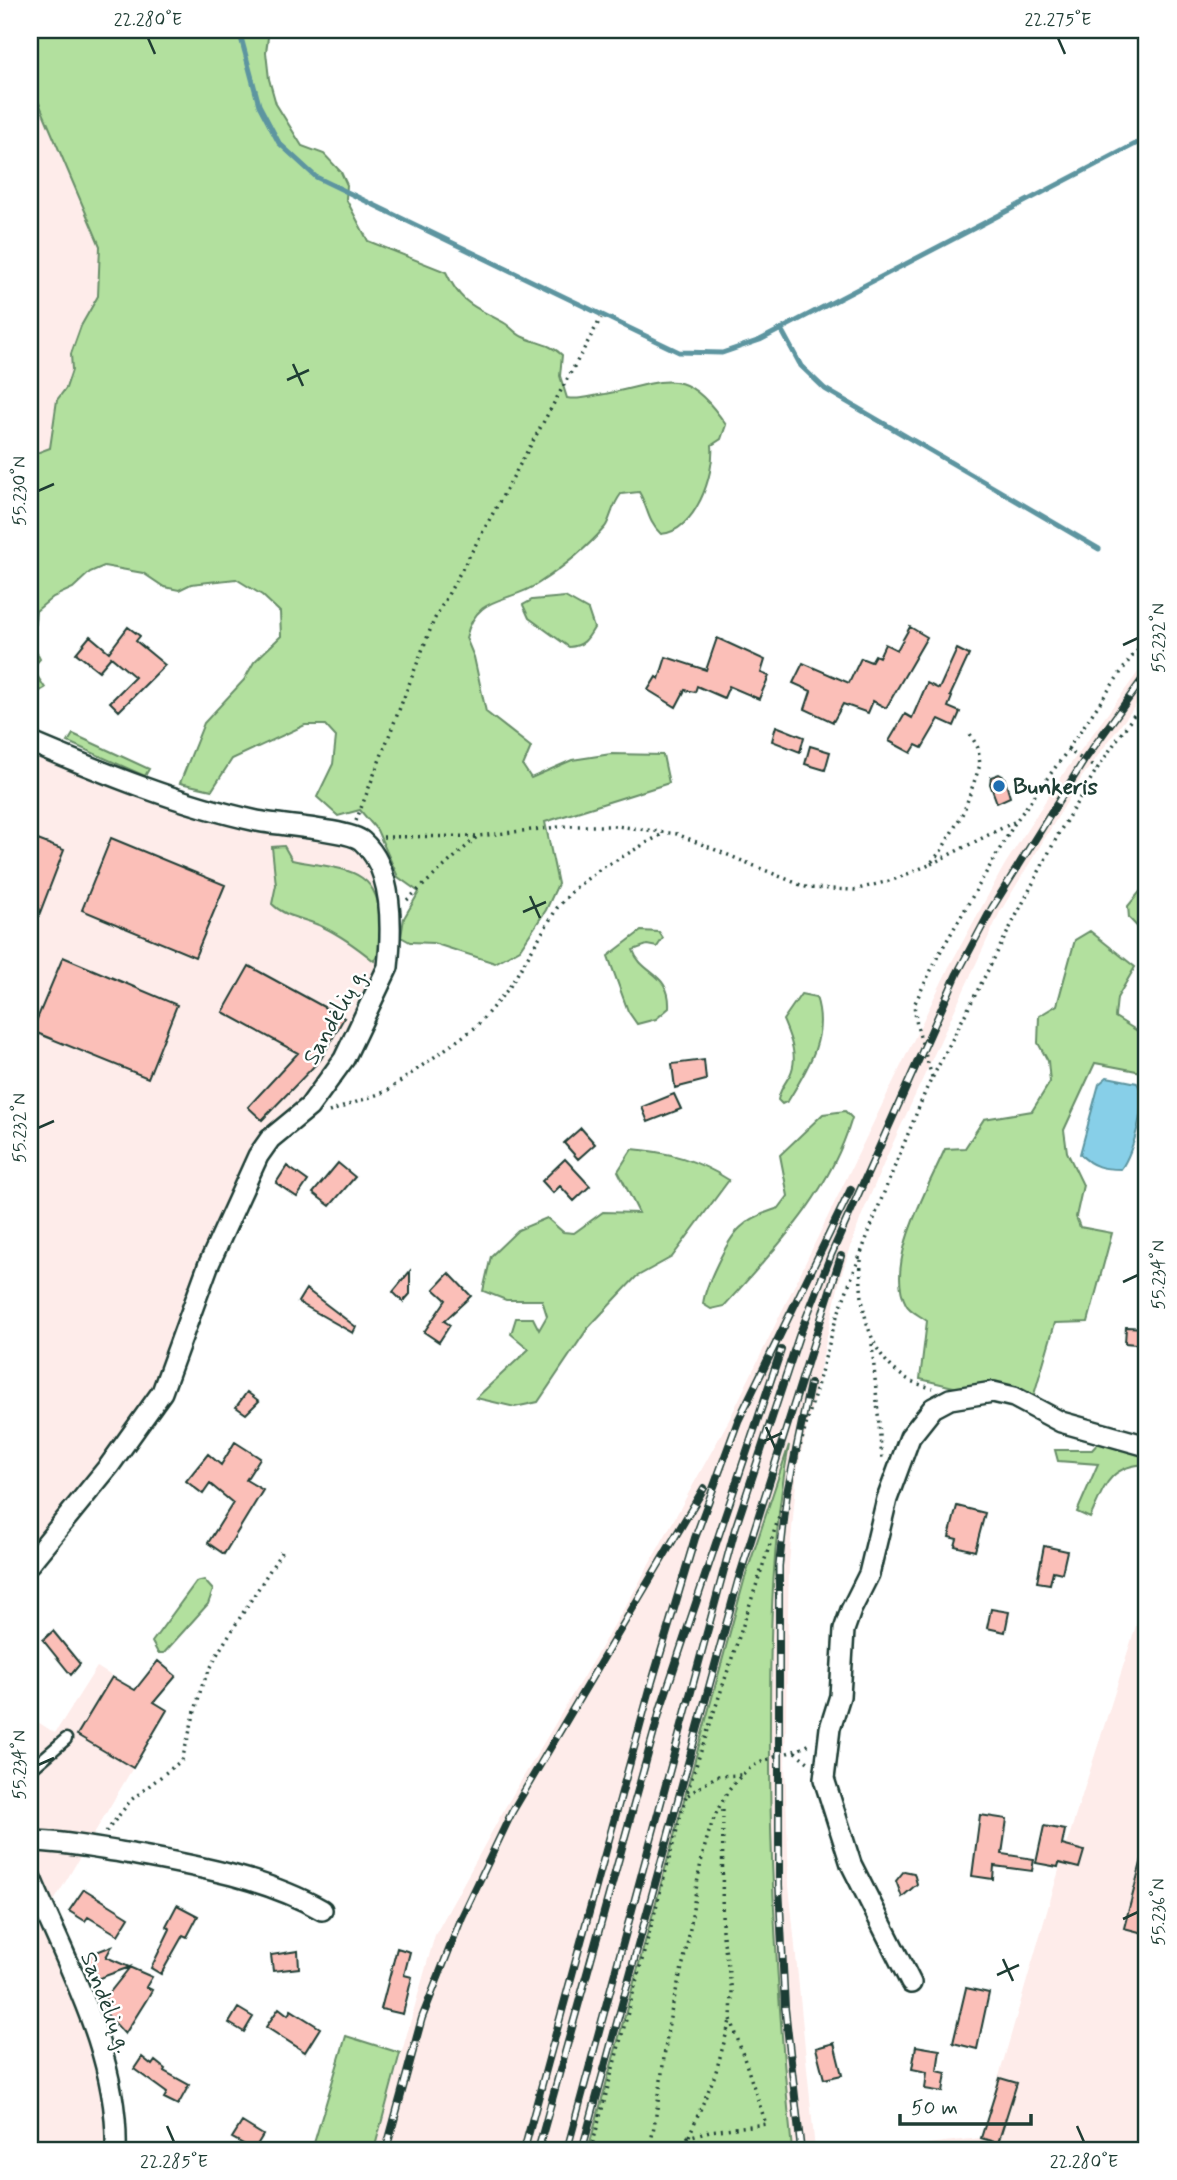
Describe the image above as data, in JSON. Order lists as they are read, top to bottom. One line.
{"streets":{"street":["Sandėlių g."]},"places":["Bunkeris"],"scale_bar":"50 m","coordinates":["22.280°E","22.275°E","55.230°N","55.232°N","55.234°N","55.236°N","22.285°E"]}
